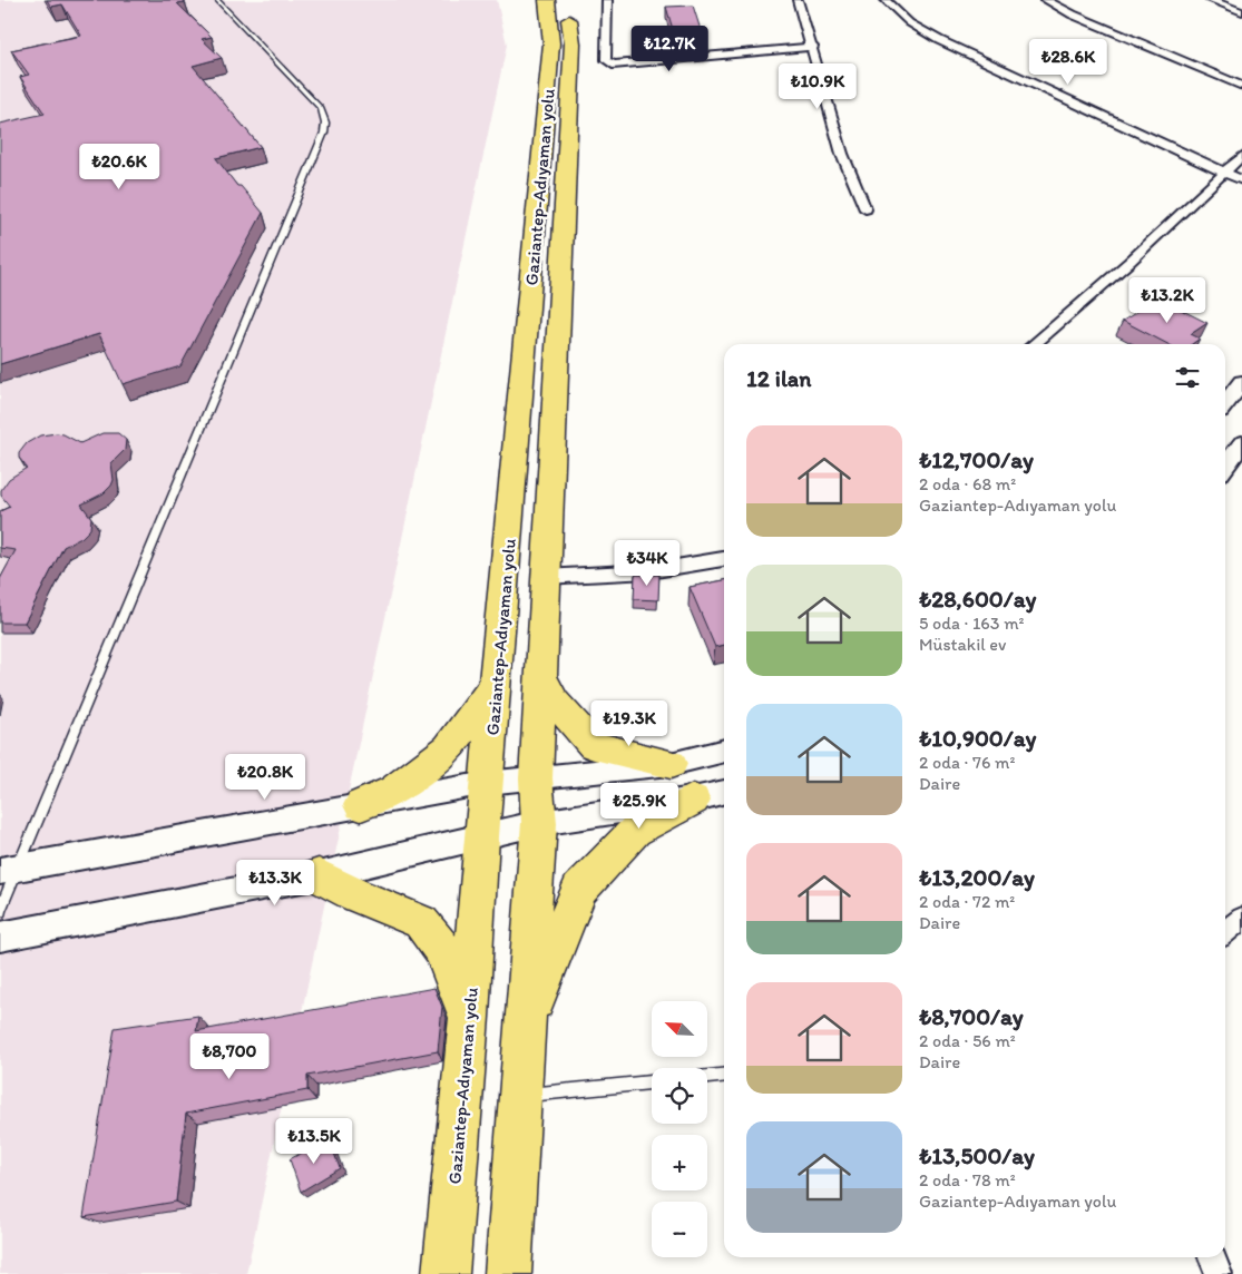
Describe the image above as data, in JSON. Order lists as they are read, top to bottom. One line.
{"streets":{"highway":["Gaziantep-Adıyaman yolu"]},"north":"top left","page":{"price":["₺12.7K","₺28.6K","₺10.9K","₺20.6K","₺13.2K","₺34K","₺19.3K","₺20.8K","₺25.9K","₺13.3K","₺8,700","₺13.5K"],"heading":"12 ilan","list":[{"name":"₺12,700/ay","note":"2 oda · 68 m² · Gaziantep-Adıyaman yolu"},{"name":"₺28,600/ay","note":"5 oda · 163 m² · Müstakil ev"},{"name":"₺10,900/ay","note":"2 oda · 76 m² · Daire"},{"name":"₺13,200/ay","note":"2 oda · 72 m² · Daire"},{"name":"₺8,700/ay","note":"2 oda · 56 m² · Daire"},{"name":"₺13,500/ay","note":"2 oda · 78 m² · Gaziantep-Adıyaman yolu"}],"map_buttons":["+","−"]}}
